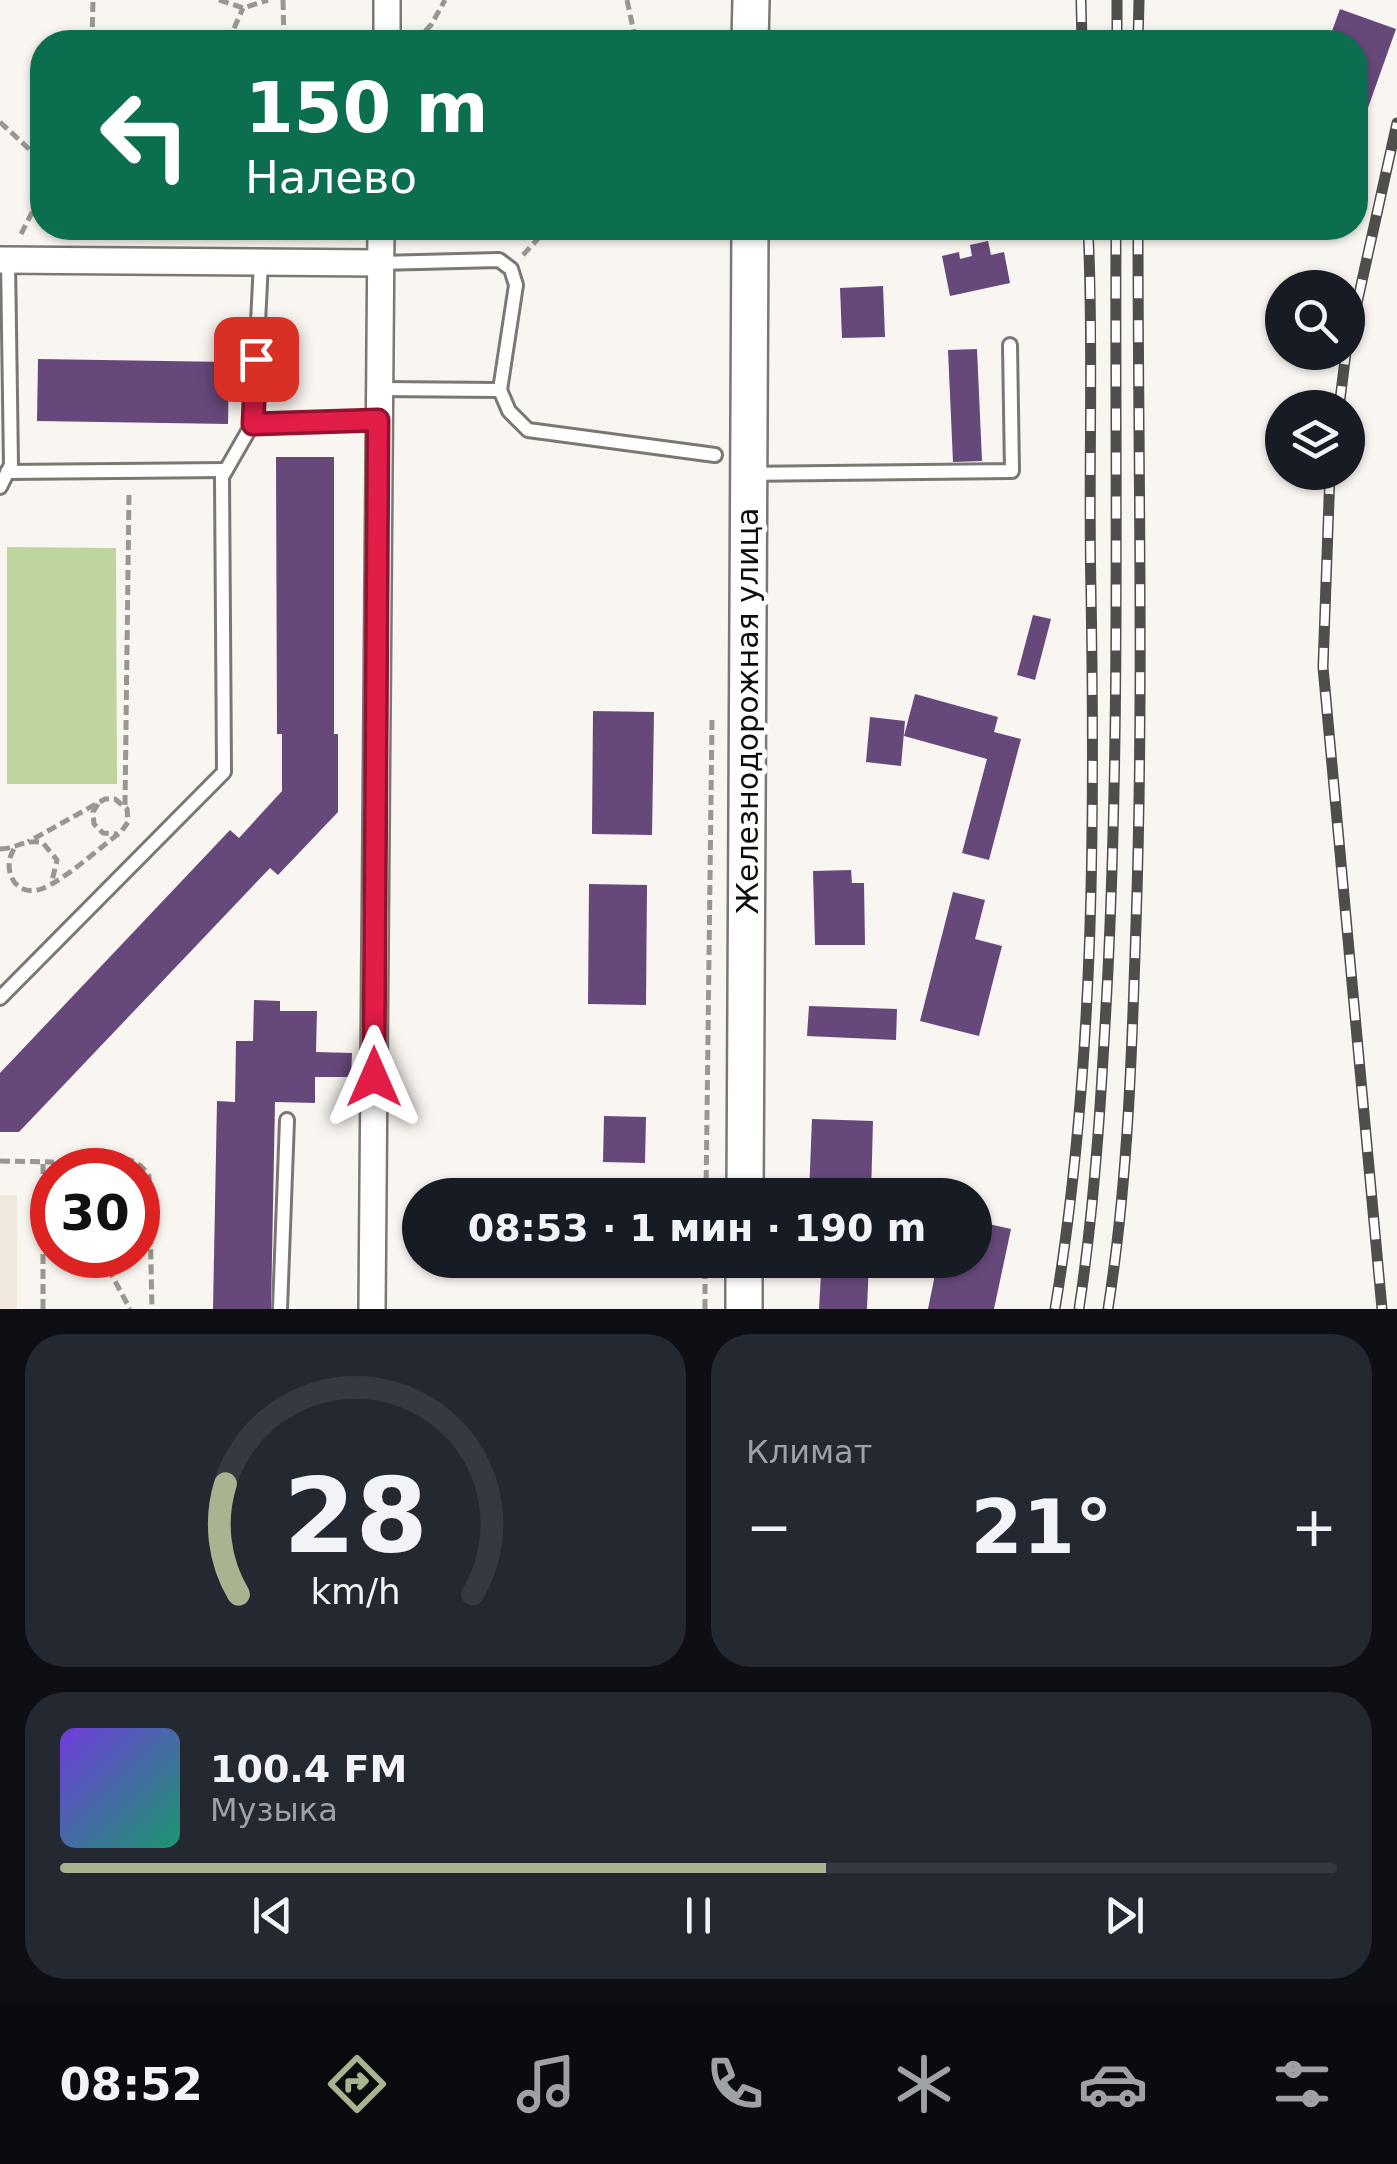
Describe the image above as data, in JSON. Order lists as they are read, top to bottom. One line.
{"streets":{"main road":["Железнодорожная улица"]},"page":{"turn":["150 m","Налево"],"limit":"30","trip":"08:53 · 1 мин · 190 m","tile":"Климат","heat":["−","21°","+"],"song":["100.4 FM","Музыка"],"tabs":"08:52","gauge":["28","km/h"]}}
